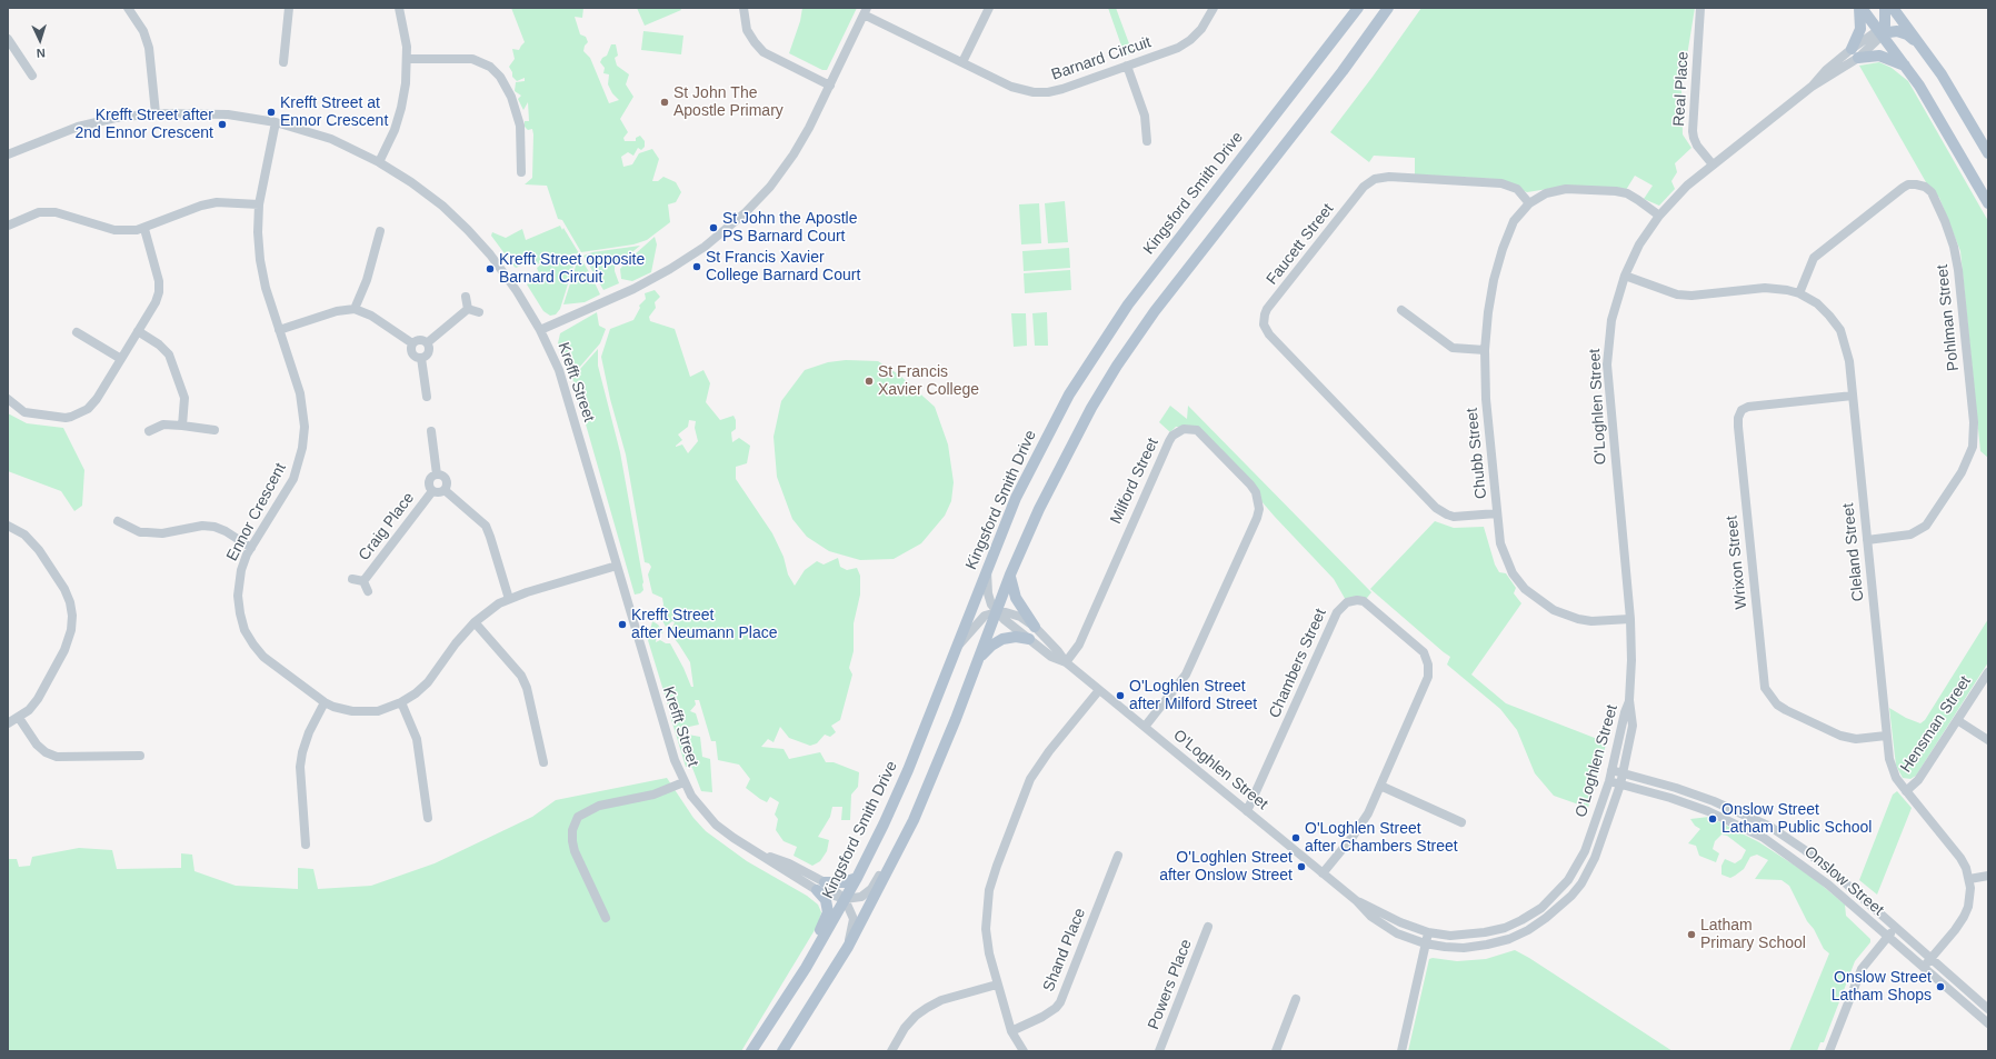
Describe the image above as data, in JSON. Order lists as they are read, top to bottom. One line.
{"streets":{"main road":["Kingsford Smith Drive"],"street":["Barnard Circuit","Real Place","Faucett Street","Pohlman Street","Krefft Street","O'Loghlen Street","Chubb Street","Milford Street","Ennor Crescent","Craig Place","Cleland Street","Wrixon Street","Chambers Street","Hensman Street","Onslow Street","Shand Place","Powers Place"]},"crossings":[["Barnard Circuit","Krefft Street"],["Real Place","O'Loghlen Street"],["Kingsford Smith Drive","Krefft Street"],["Kingsford Smith Drive","O'Loghlen Street"],["Faucett Street","Chubb Street"],["Pohlman Street","Cleland Street"],["Krefft Street","Ennor Crescent"],["O'Loghlen Street","Chubb Street"],["O'Loghlen Street","Milford Street"],["O'Loghlen Street","Cleland Street"],["O'Loghlen Street","Chambers Street"],["O'Loghlen Street","Onslow Street"],["Cleland Street","Wrixon Street"],["Cleland Street","Hensman Street"],["Cleland Street","Onslow Street"]],"places":["St John The Apostle Primary","Krefft Street at Ennor Crescent","Krefft Street after 2nd Ennor Crescent","St John the Apostle PS Barnard Court","St Francis Xavier College Barnard Court","Krefft Street opposite Barnard Circuit","St Francis Xavier College","Krefft Street after Neumann Place","O'Loghlen Street after Milford Street","Onslow Street Latham Public School","O'Loghlen Street after Chambers Street","O'Loghlen Street after Onslow Street","Latham Primary School","Onslow Street Latham Shops"],"north":"bottom"}
